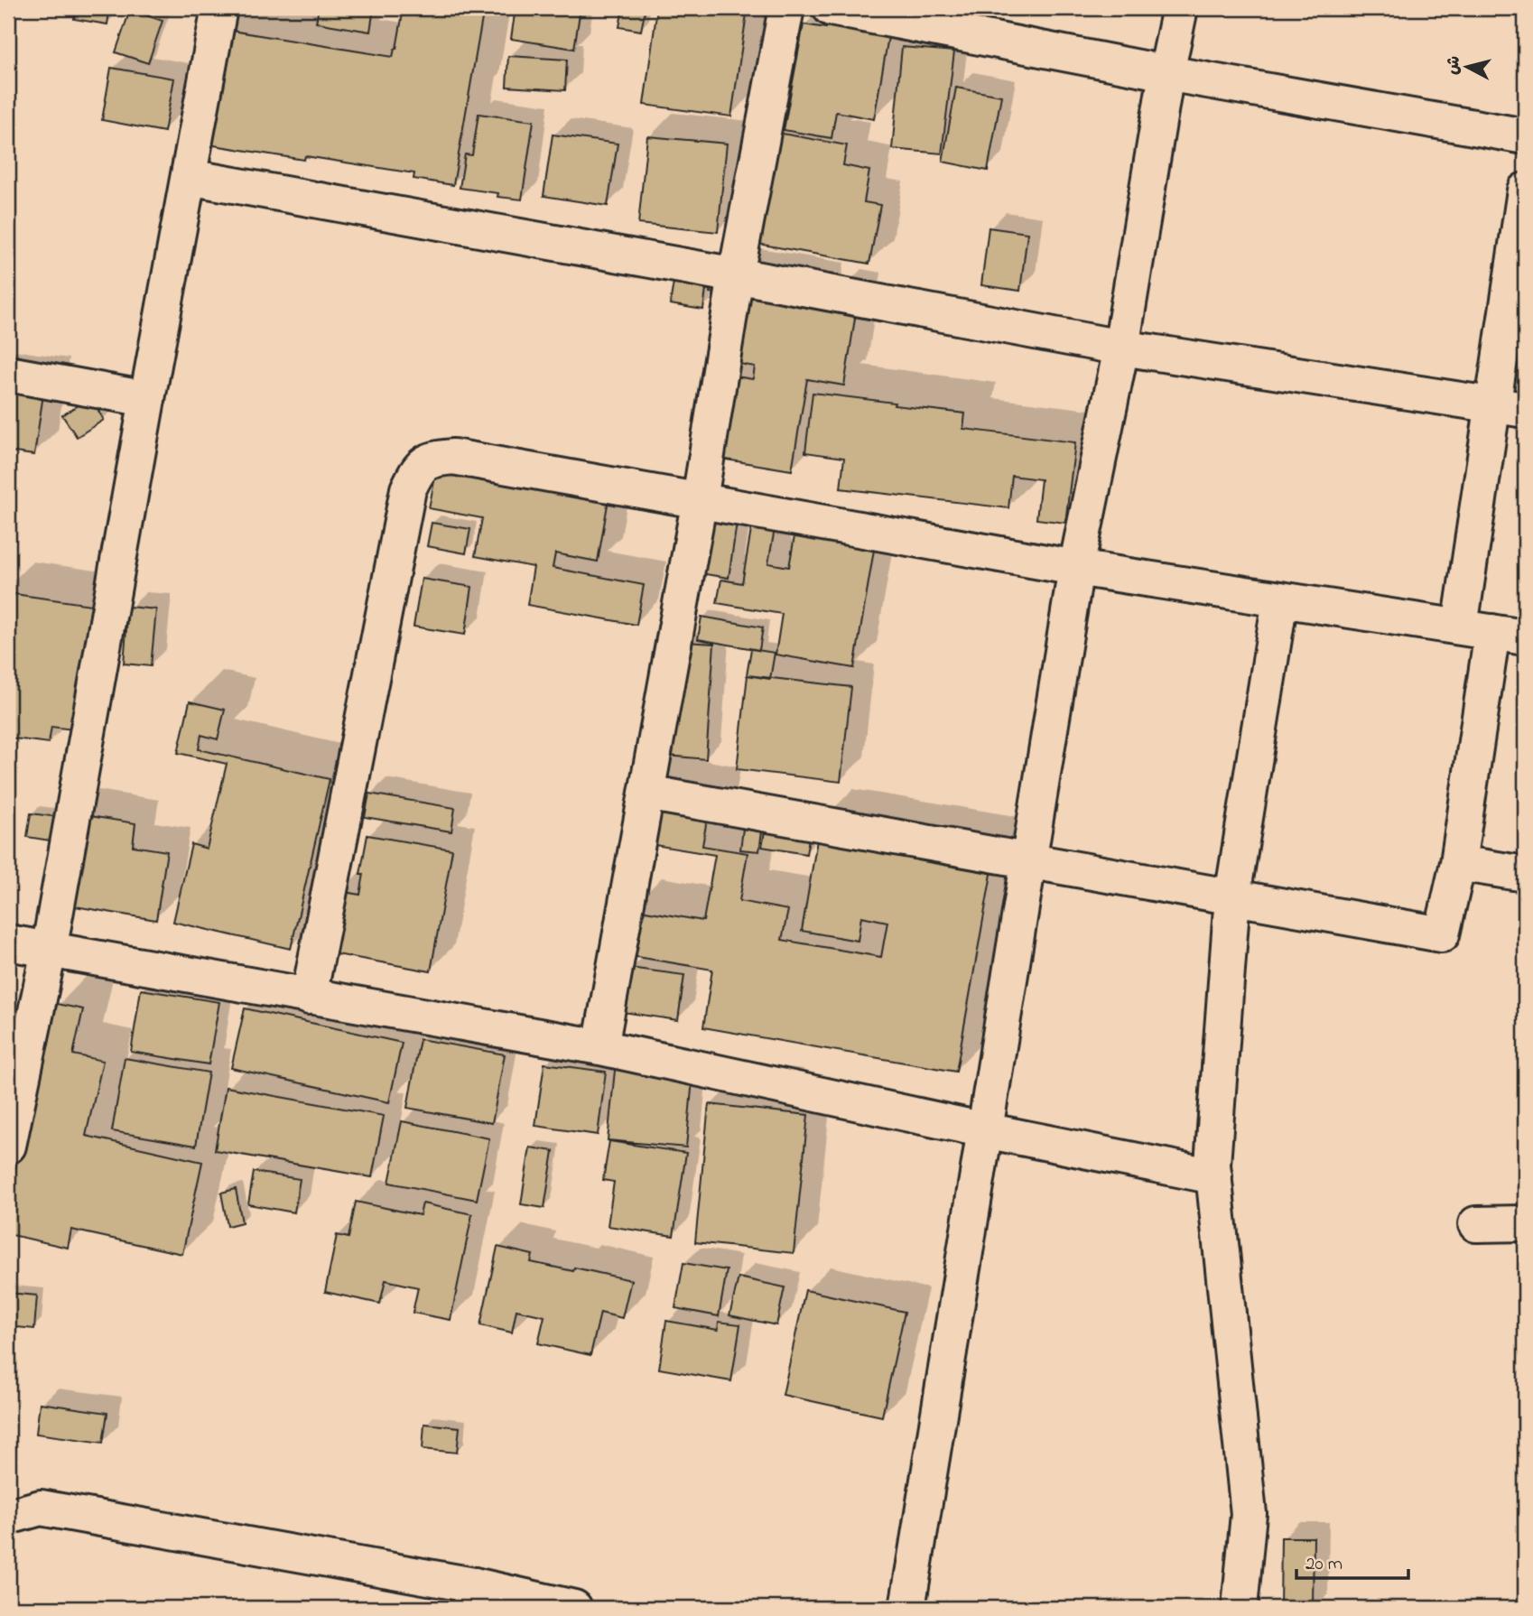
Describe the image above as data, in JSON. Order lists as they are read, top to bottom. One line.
{"scale_bar":"20 m","north":"left"}
